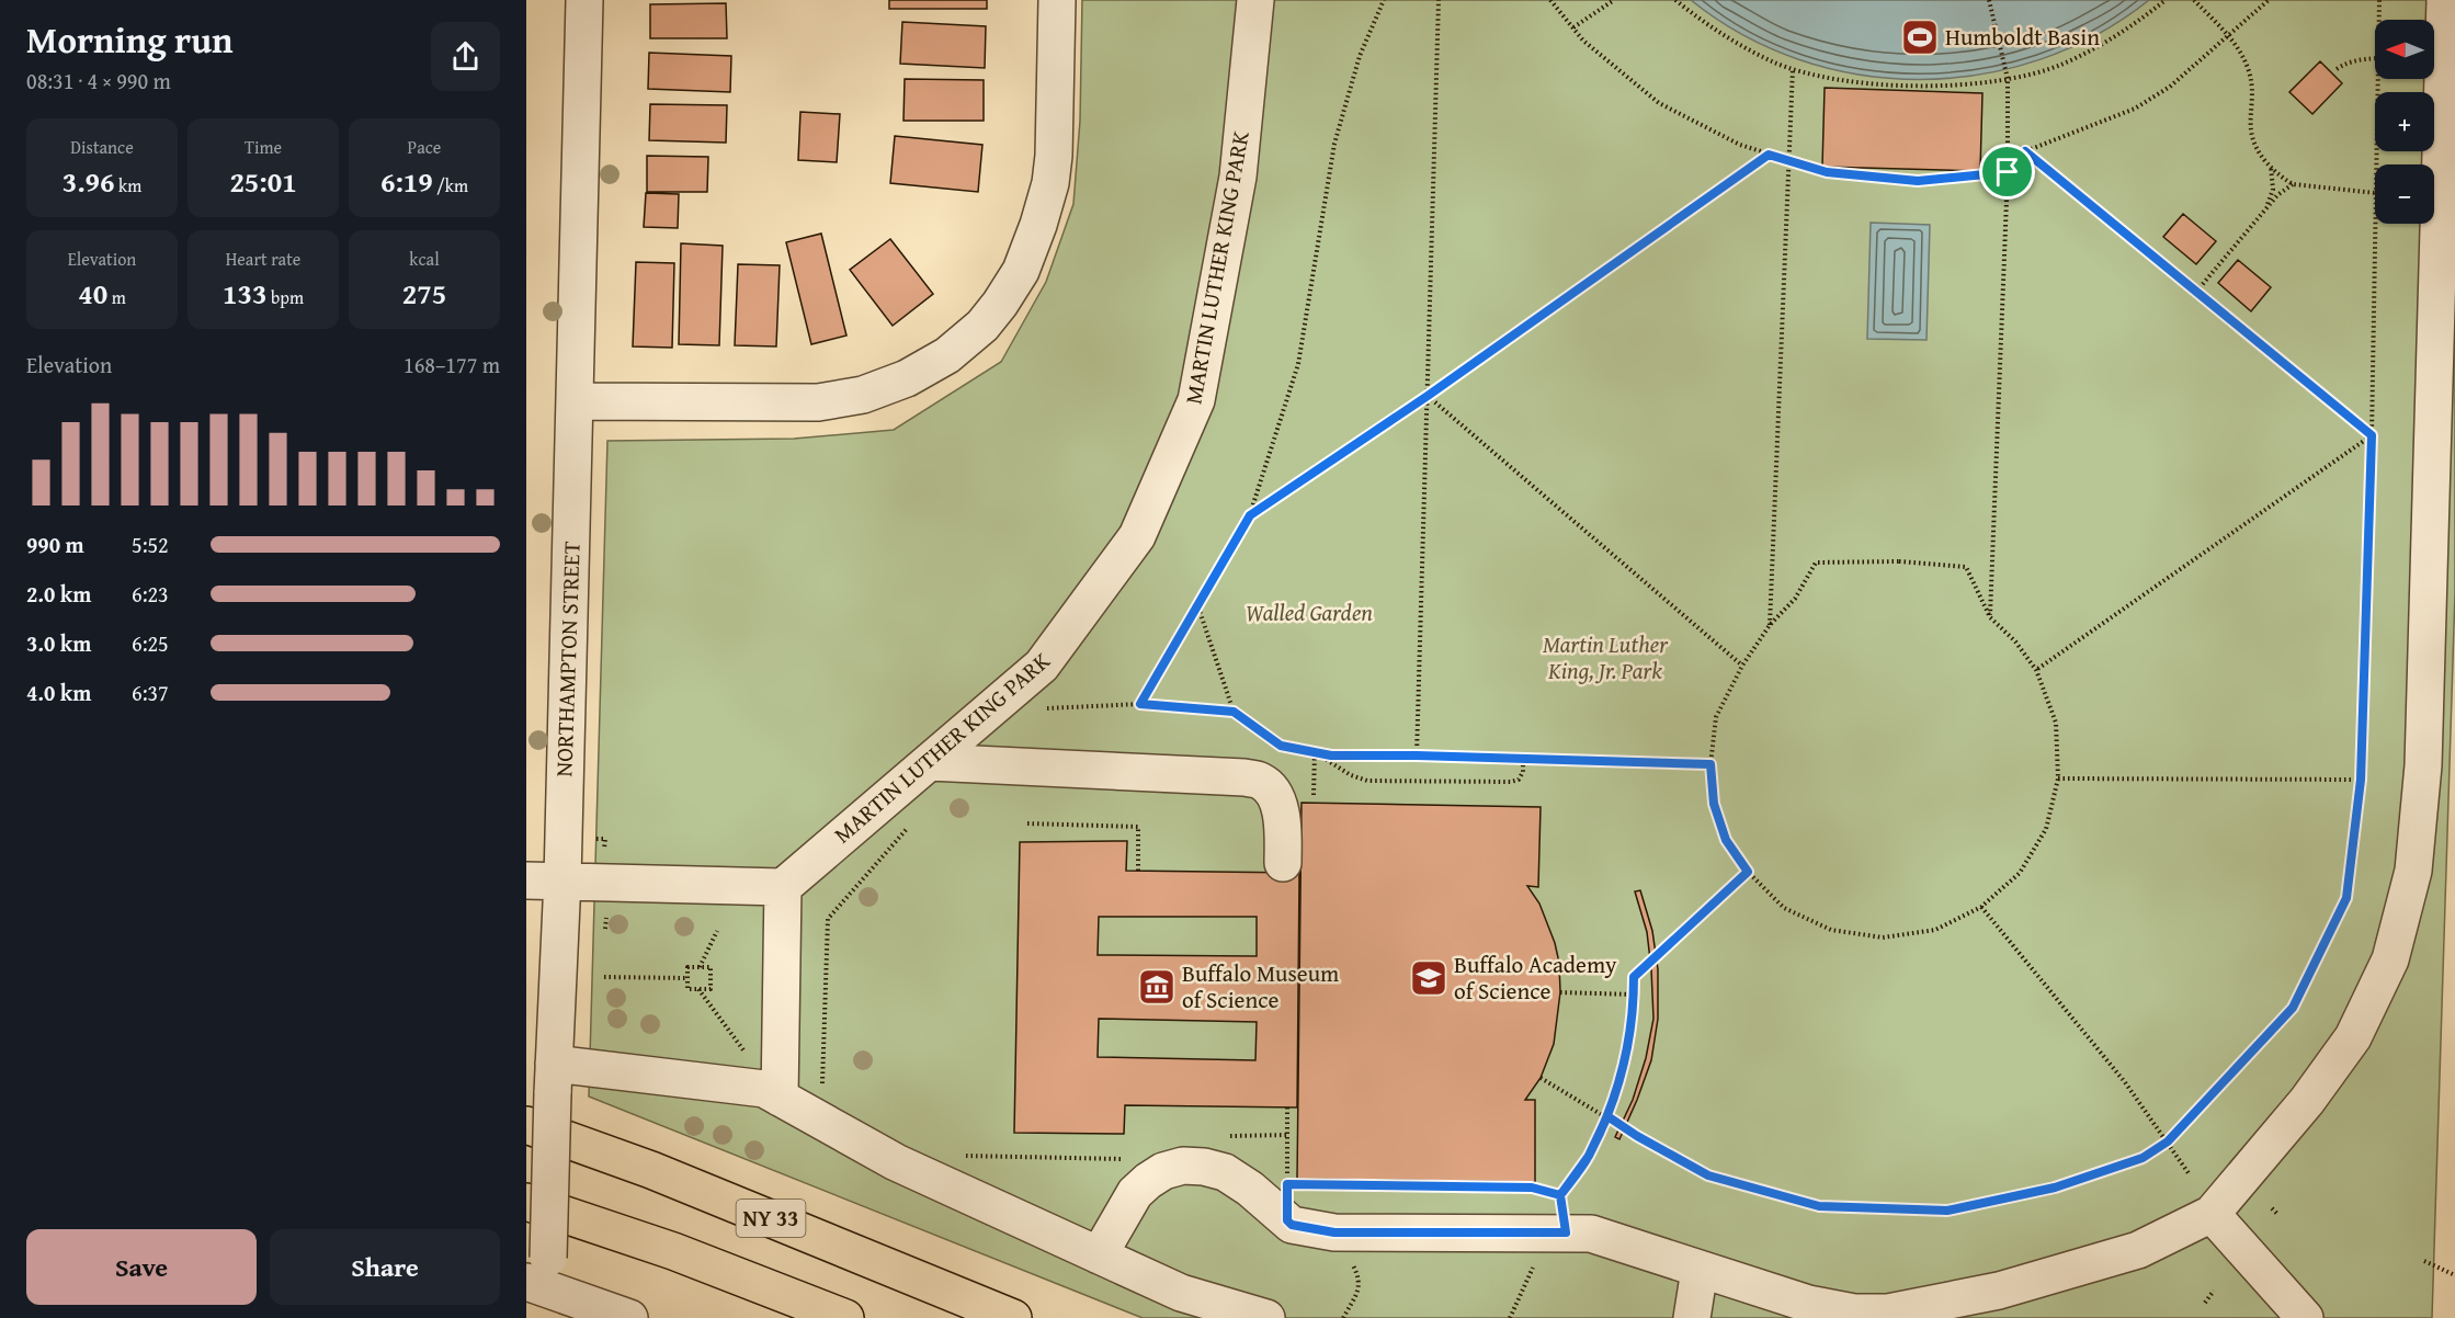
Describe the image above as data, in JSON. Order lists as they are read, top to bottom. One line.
{"streets":{"highway":["NY 33"],"street":["MARTIN LUTHER KING PARK","NORTHAMPTON STREET"]},"parks":["Walled Garden","Martin Luther King, Jr. Park"],"places":{"sports":["Humboldt Basin"],"school or university":["Buffalo Academy of Science"],"museum":["Buffalo Museum of Science"]},"north":"left","page":{"heading":["Morning run","08:31 · 4 × 990 m"],"map_buttons":["+","−"],"stats":[["Distance","3.96 km"],["Time","25:01"],["Pace","6:19 /km"],["Elevation","40 m"],["Heart rate","133 bpm"],["kcal","275"]],"chart":["Elevation","168–177 m"],"list":[{"name":"990 m","note":"5:52"},{"name":"2.0 km","note":"6:23"},{"name":"3.0 km","note":"6:25"},{"name":"4.0 km","note":"6:37"}],"buttons":["Save","Share"]}}
